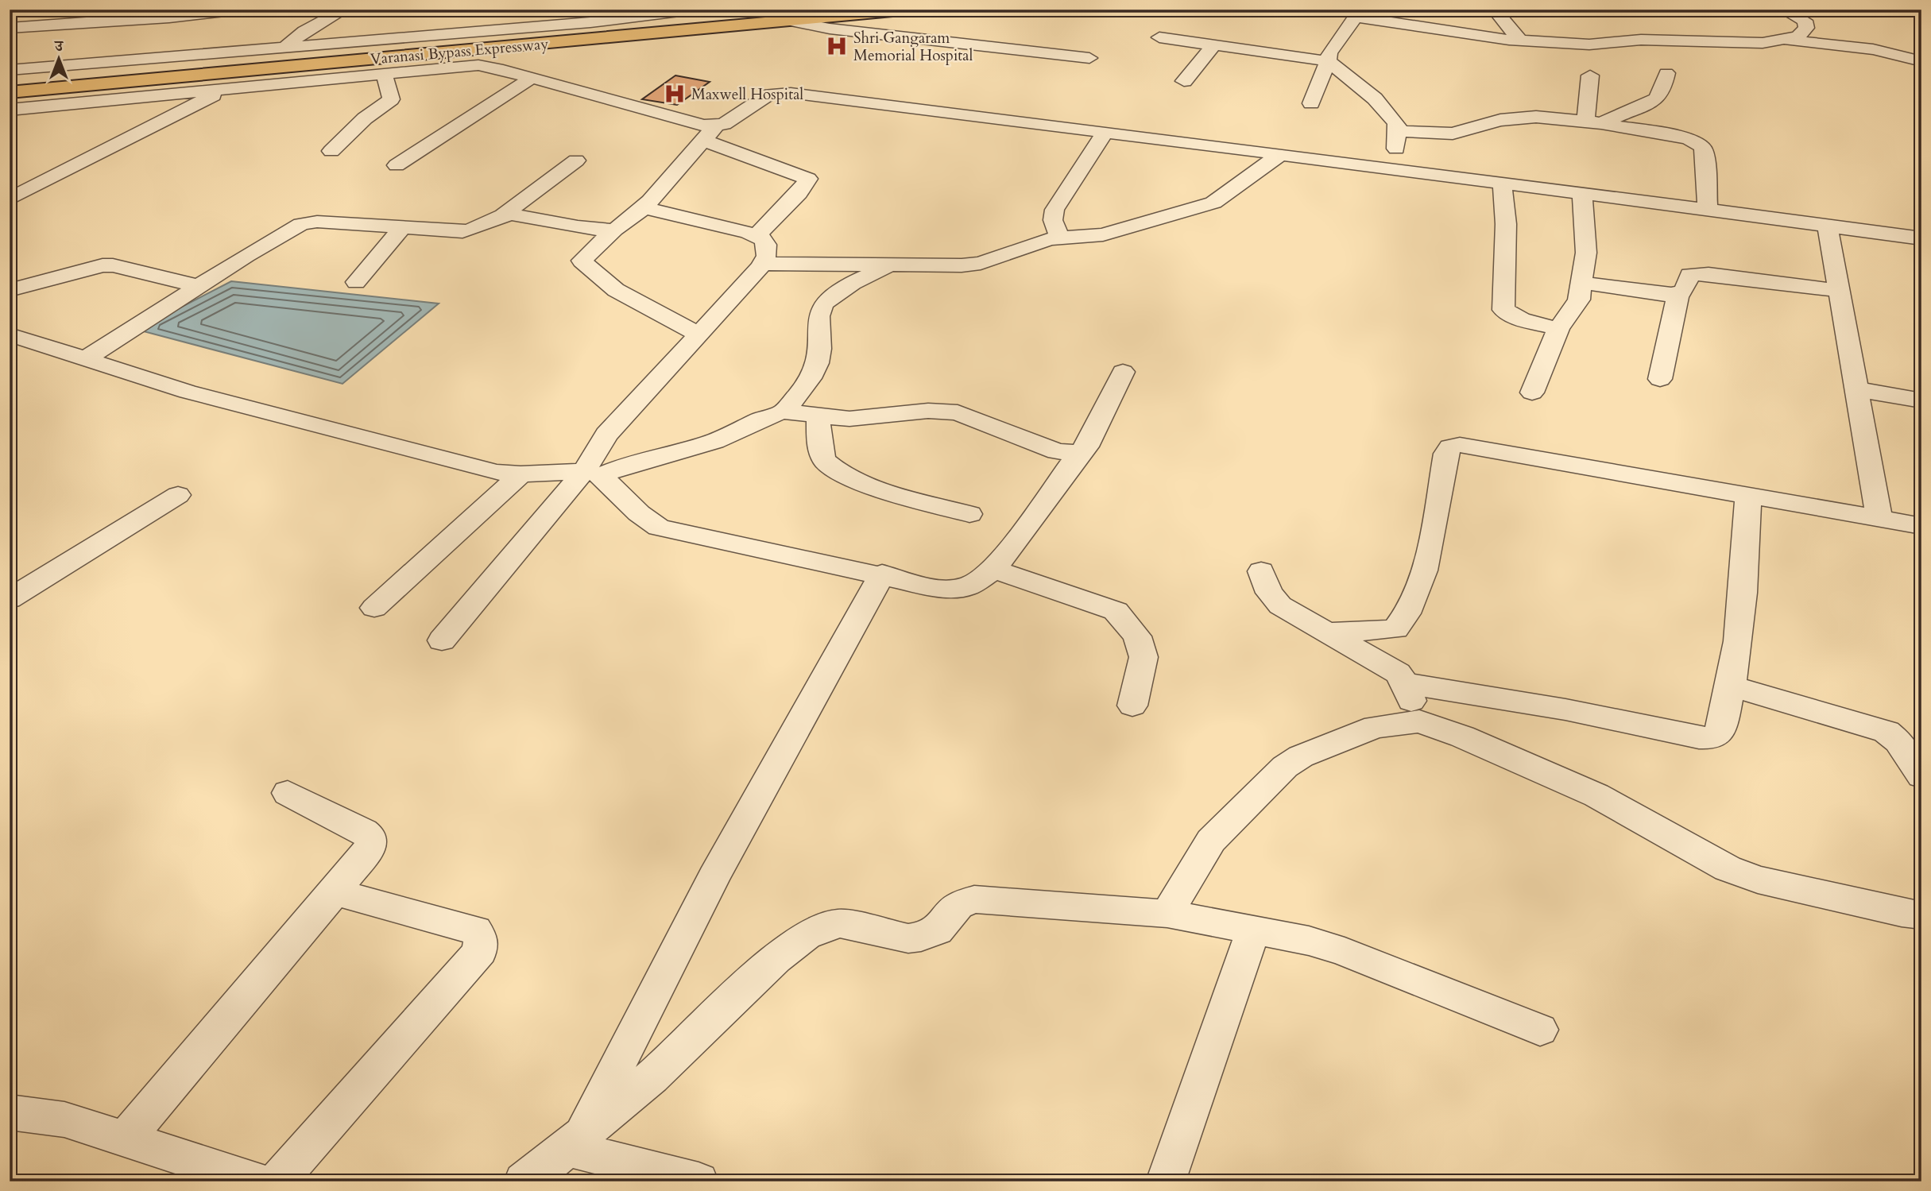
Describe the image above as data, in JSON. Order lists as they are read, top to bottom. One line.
{"streets":{"highway":["Varanasi Bypass Expressway"]},"places":{"hospital":["Shri Gangaram Memorial Hospital","Maxwell Hospital"]},"north":"top"}
